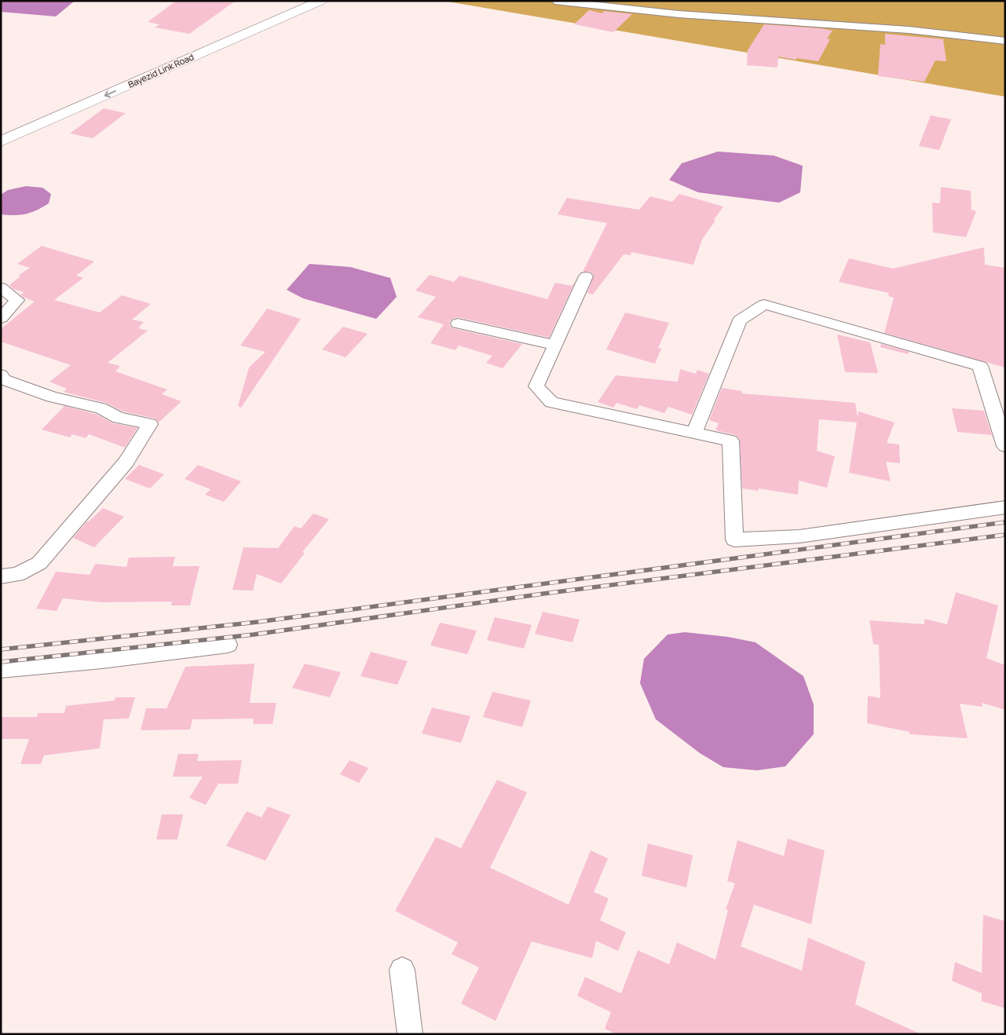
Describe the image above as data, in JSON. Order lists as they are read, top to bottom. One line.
{"streets":{"main road":["Bayezid Link Road"]}}
